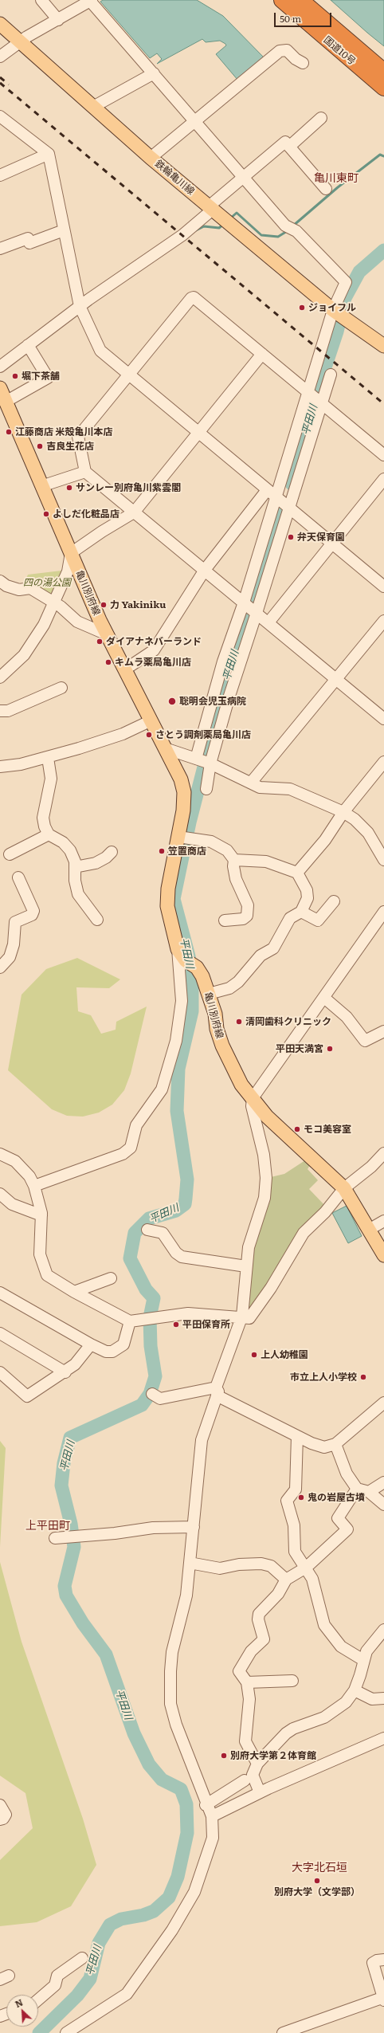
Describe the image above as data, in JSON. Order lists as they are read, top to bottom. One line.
{"streets":{"highway":["国道10号"],"main road":["鉄輪亀川線","亀川別府線"]},"districts":["亀川東町","上平田町","大字北石垣"],"water":["平田川"],"parks":["四の湯公園"],"places":["ジョイフル","堀下茶舗","江藤商店 米殻亀川本店","吉良生花店","サンレー別府亀川紫雲閣","よしだ化粧品店","弁天保育園","力 Yakiniku","ダイアナネバーランド","キムラ薬局亀川店","聡明会児玉病院","さとう調剤薬局亀川店","笠置商店","清岡歯科クリニック","平田天満宮","モコ美容室","平田保育所","上人幼稚園","市立上人小学校","鬼の岩屋古墳","別府大学第２体育館","別府大学（文学部）"],"scale_bar":"50 m","north":"top left"}
